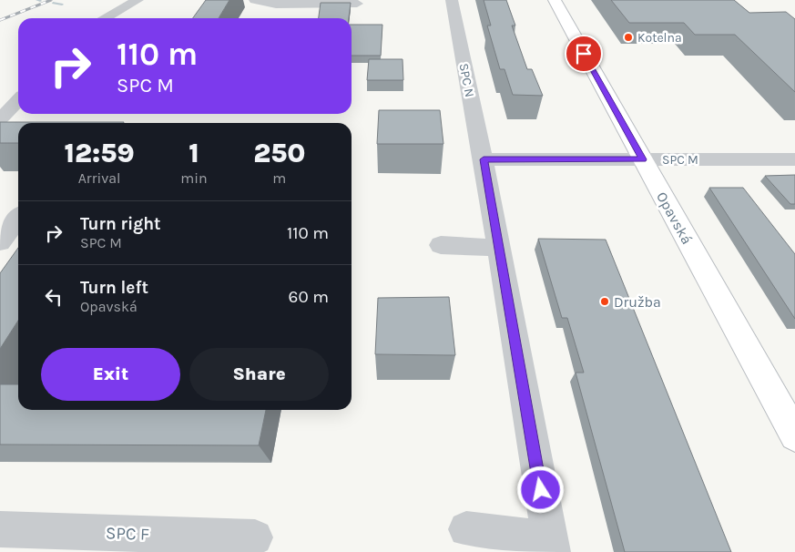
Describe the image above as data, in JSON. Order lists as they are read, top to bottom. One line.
{"streets":{"main road":["Opavská"],"street":["SPC N","SPC M","SPC F"]},"crossings":[["SPC N","SPC M"],["SPC M","Opavská"]],"places":["Kotelna","Družba"],"page":{"turn":["110 m","SPC M"],"eta":["12:59","Arrival","1","min","250","m"],"list":[{"name":"Turn right","note":"SPC M","value":"110 m"},{"name":"Turn left","note":"Opavská","value":"60 m"}],"buttons":["Exit","Share"]}}
